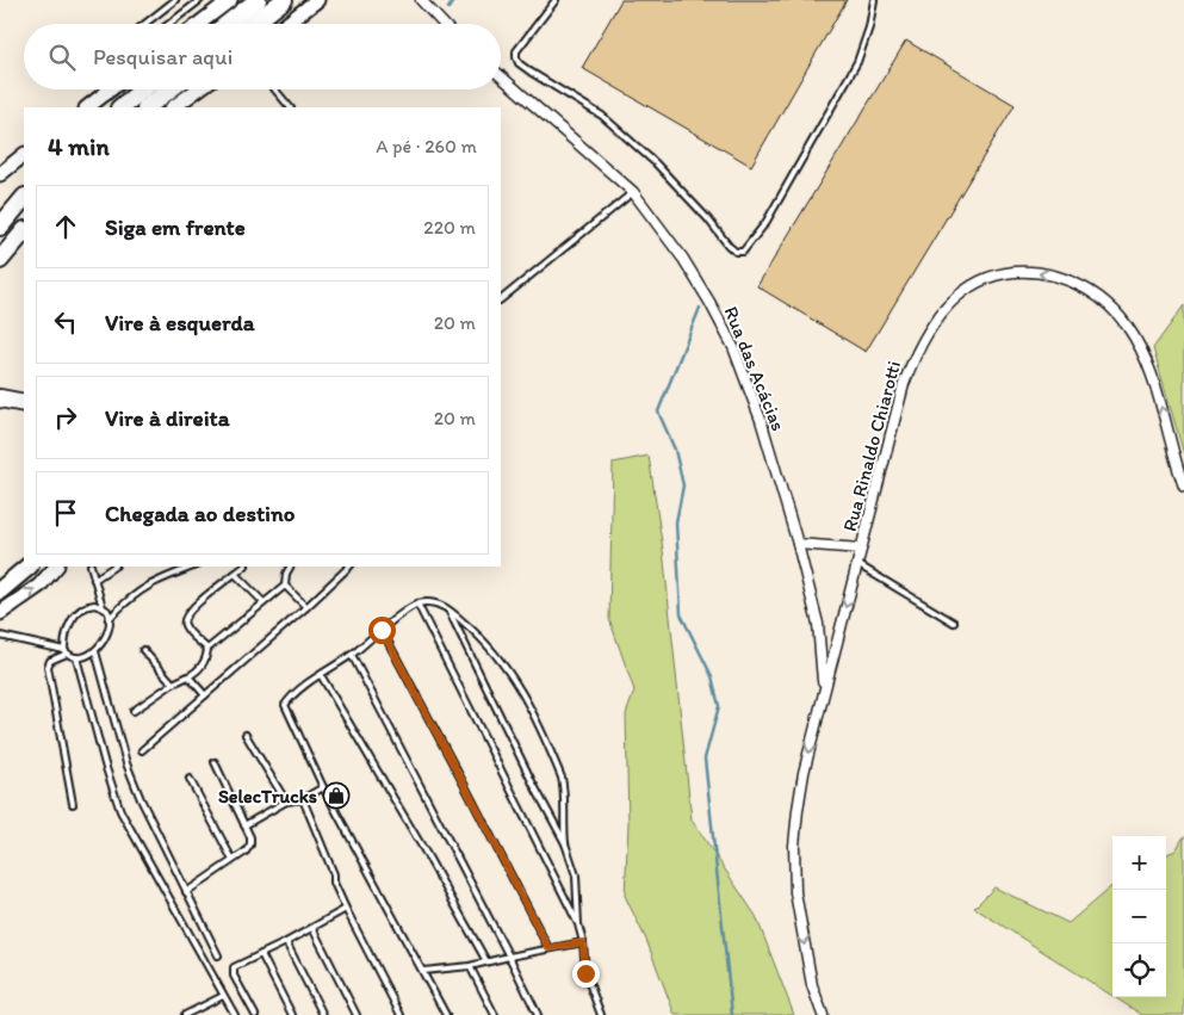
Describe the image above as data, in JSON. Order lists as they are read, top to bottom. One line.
{"streets":{"street":["Rua das Acácias","Rua Rinaldo Chiarotti"]},"crossings":[["Rua das Acácias","Rua Rinaldo Chiarotti"]],"places":{"shop":["SelecTrucks"]},"page":{"search":"Pesquisar aqui","heading":["4 min","A pé · 260 m"],"list":[["Siga em frente","220 m"],["Vire à esquerda","20 m"],["Vire à direita","20 m"],"Chegada ao destino"],"map_buttons":["+","−"]}}
